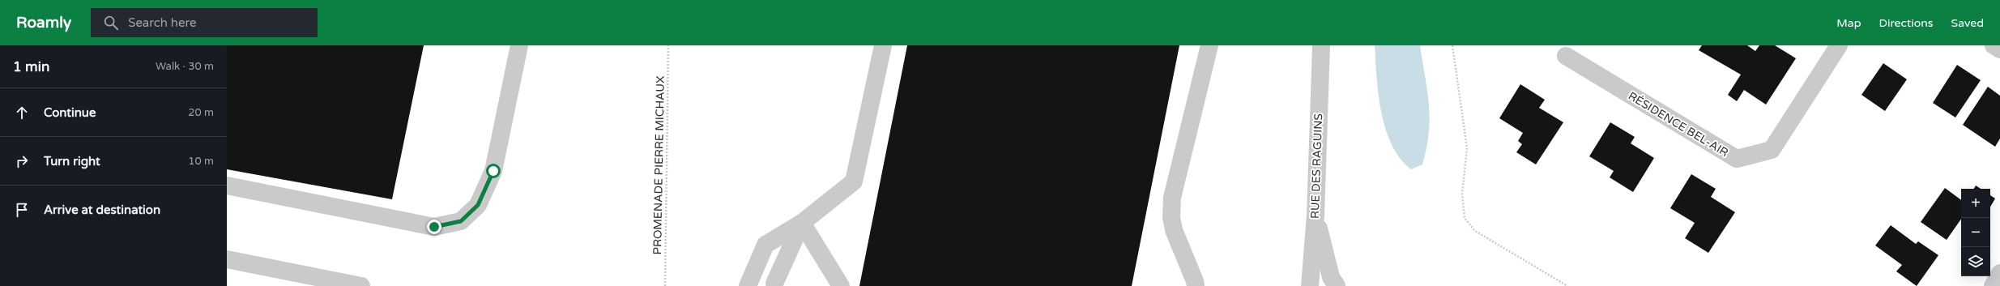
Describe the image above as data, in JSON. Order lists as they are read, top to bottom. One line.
{"streets":{"street":["RÉSIDENCE BEL-AIR","RUE DES RAGUINS"],"path":["PROMENADE PIERRE MICHAUX"]},"page":{"header":"Roamly","search":"Search here","nav":["Map","Directions","Saved"],"heading":["1 min","Walk · 30 m"],"list":[["Continue","20 m"],["Turn right","10 m"],"Arrive at destination"],"map_buttons":["+","−"]}}
